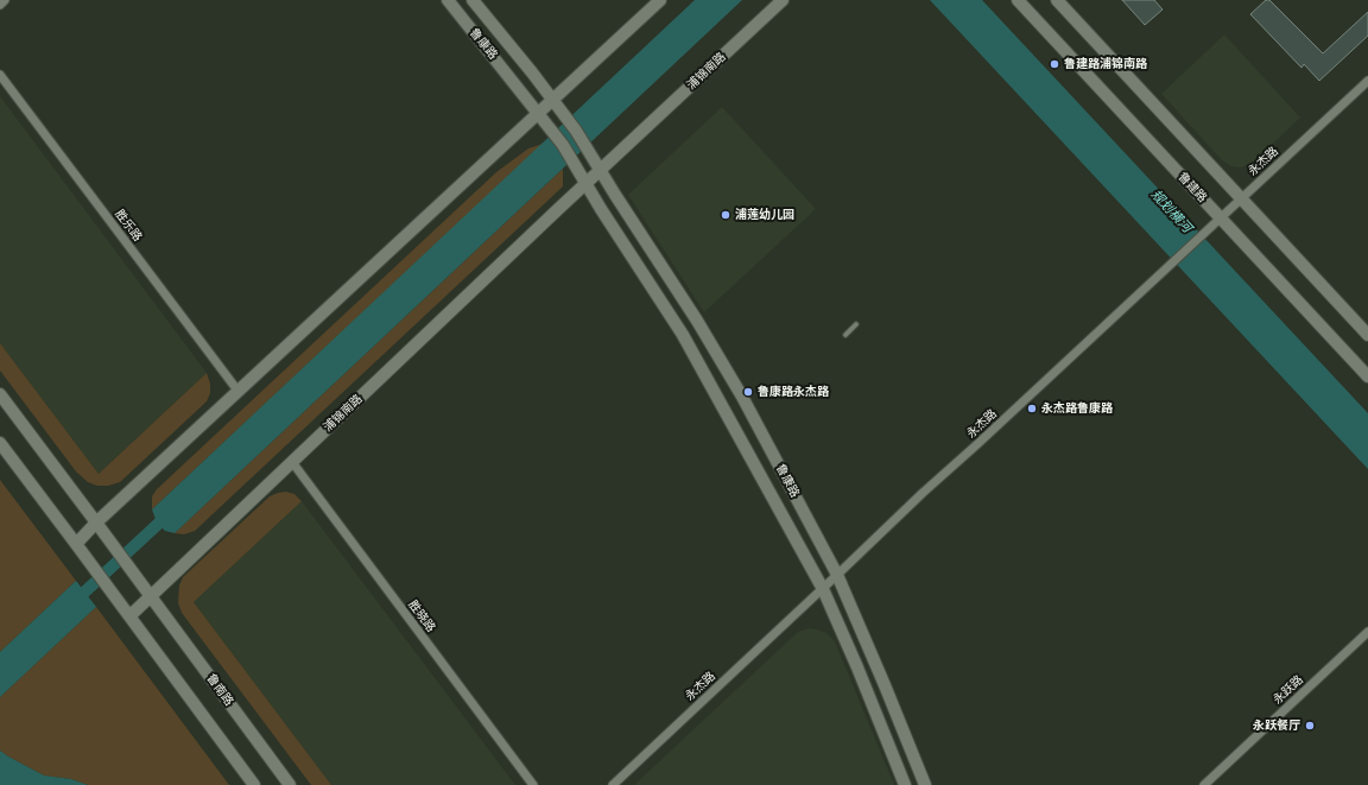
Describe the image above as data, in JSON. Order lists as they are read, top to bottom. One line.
{"streets":{"street":["鲁康路","浦锦南路","永杰路","鲁建路","胜乐路","胜晓路","鲁南路","永跃路"]},"crossings":[["鲁康路","浦锦南路"],["鲁康路","永杰路"],["浦锦南路","胜晓路"],["浦锦南路","鲁南路"],["永杰路","鲁建路"]],"water":["规划横河"],"places":["鲁建路浦锦南路","浦莲幼儿园","鲁康路永杰路","永杰路鲁康路","永跃餐厅"]}
